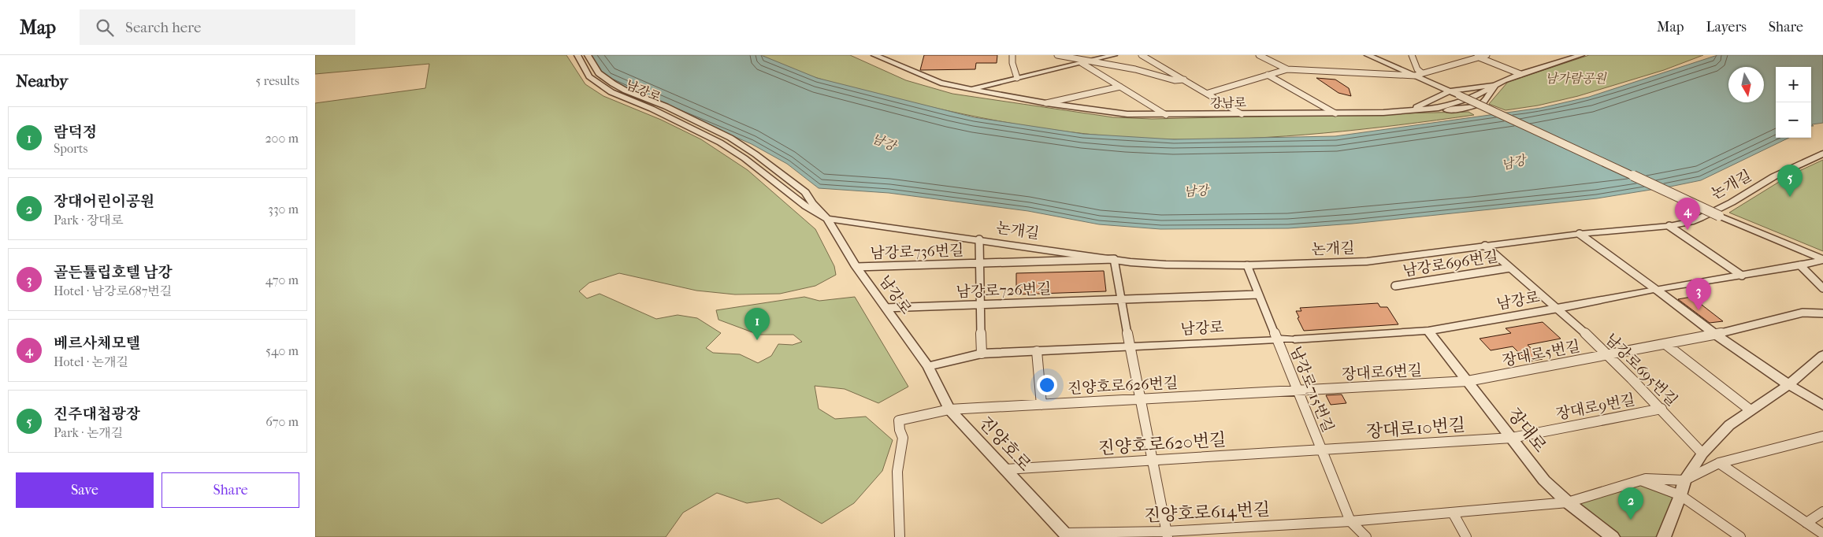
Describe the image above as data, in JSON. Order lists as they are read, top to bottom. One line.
{"streets":{"main road":["남강로"],"street":["강남로","논개길","남강로736번길","남강로696번길","남강로726번길","장대로5번길","남강로695번길","장대로6번길","진양호로626번길","남강로715번길","장대로9번길","장대로10번길","장대로","진양호로","진양호로620번길","진양호로614번길"]},"crossings":[["남강로","논개길"],["남강로","남강로736번길"],["남강로","남강로696번길"],["남강로","남강로726번길"],["남강로","남강로695번길"],["남강로","남강로715번길"],["남강로","장대로"],["남강로","진양호로"],["논개길","남강로736번길"],["논개길","남강로696번길"],["논개길","남강로715번길"],["남강로736번길","남강로726번길"],["남강로696번길","남강로695번길"],["남강로726번길","남강로715번길"],["장대로5번길","남강로695번길"],["장대로5번길","장대로6번길"],["장대로5번길","장대로"],["남강로695번길","장대로9번길"],["장대로6번길","진양호로626번길"],["장대로6번길","남강로715번길"],["장대로6번길","장대로"],["진양호로626번길","남강로715번길"],["진양호로626번길","진양호로"],["남강로715번길","장대로10번길"],["남강로715번길","진양호로620번길"],["남강로715번길","진양호로614번길"],["장대로9번길","장대로10번길"],["장대로9번길","장대로"],["장대로10번길","장대로"],["장대로10번길","진양호로620번길"],["장대로","진양호로614번길"],["진양호로","진양호로620번길"],["진양호로","진양호로614번길"]],"water":["남강"],"parks":["남가람공원"],"north":"bottom","page":{"header":"Map","search":"Search here","nav":["Map","Layers","Share"],"heading":["Nearby","5 results"],"map_buttons":["+","−"],"list":[{"mark":"1","name":"람덕정","note":"Sports","value":"200 m"},{"mark":"2","name":"장대어린이공원","note":"Park · 장대로","value":"330 m"},{"mark":"3","name":"골든튤립호텔 남강","note":"Hotel · 남강로687번길","value":"470 m"},{"mark":"4","name":"베르사체모텔","note":"Hotel · 논개길","value":"540 m"},{"mark":"5","name":"진주대첩광장","note":"Park · 논개길","value":"670 m"}],"pins":["5","4","3","1","2"],"buttons":["Save","Share"]}}
